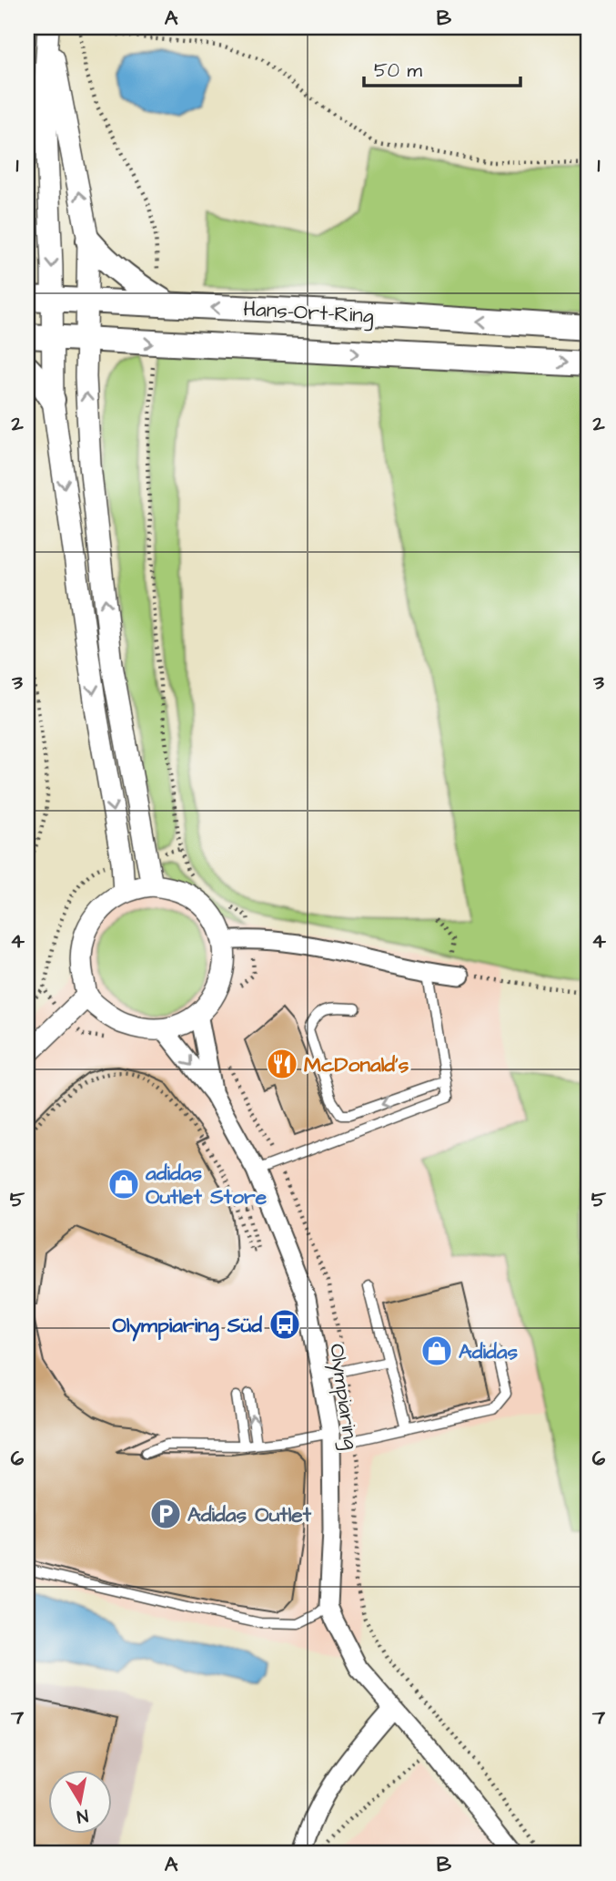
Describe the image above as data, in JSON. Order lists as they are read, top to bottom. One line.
{"streets":{"main road":["Hans-Ort-Ring"],"street":["Olympiaring"]},"places":{"restaurant":["McDonald's"],"shop":["adidas Outlet Store","Adidas"],"bus stop":["Olympiaring Süd"],"parking":["Adidas Outlet"]},"scale_bar":"50 m","north":"bottom","grid":{"columns":["A","B"],"rows":["1","2","3","4","5","6","7"]}}
